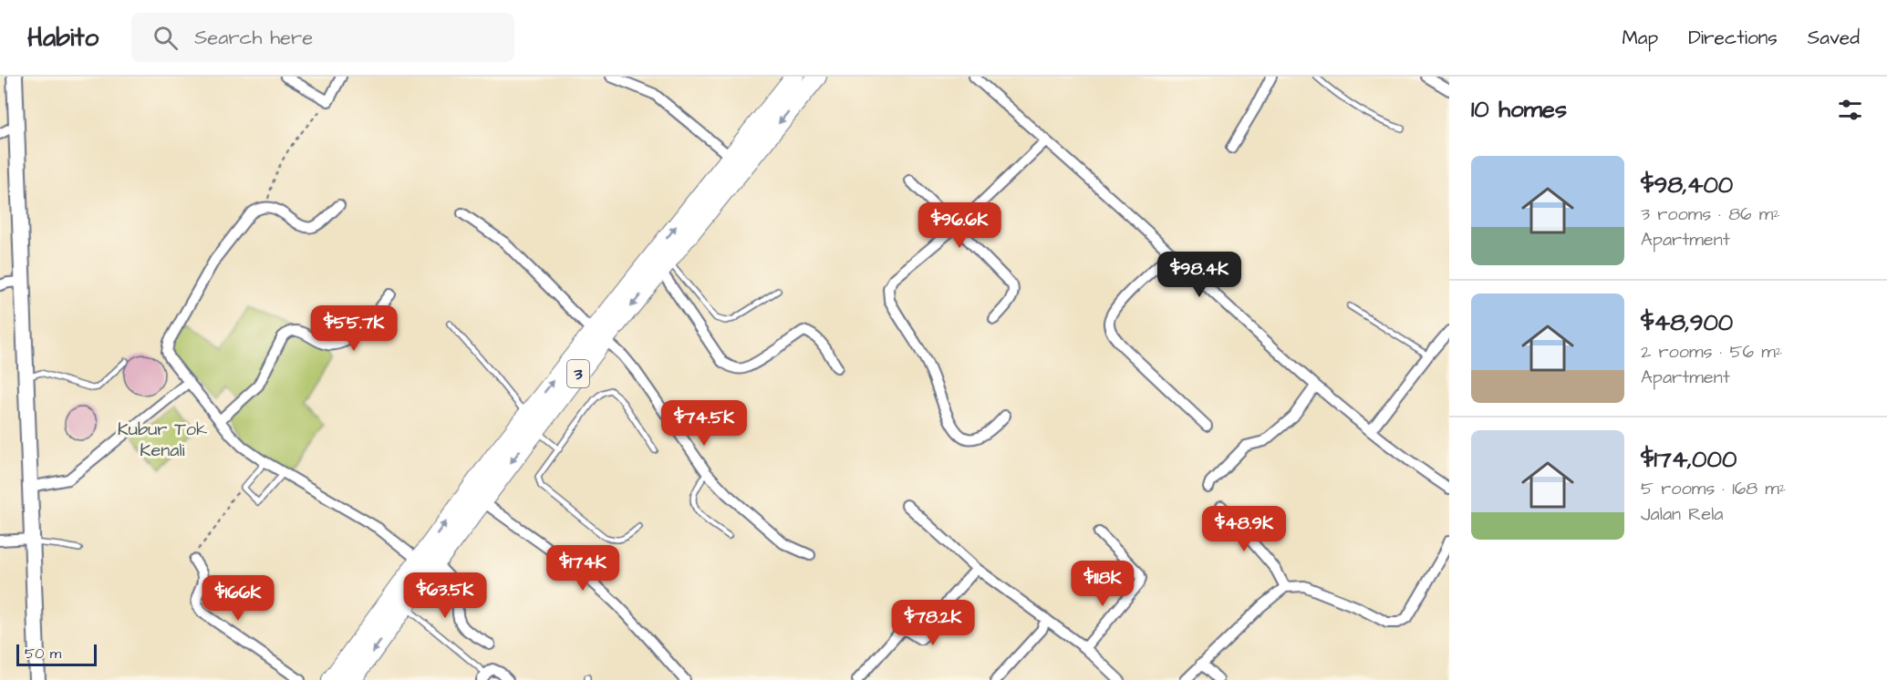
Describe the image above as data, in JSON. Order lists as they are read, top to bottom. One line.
{"streets":{"highway":["3"]},"parks":["Kubur Tok Kenali"],"scale_bar":"50 m","page":{"header":"Habito","search":"Search here","nav":["Map","Directions","Saved"],"heading":"10 homes","list":[{"name":"$98,400","note":"3 rooms · 86 m² · Apartment"},{"name":"$48,900","note":"2 rooms · 56 m² · Apartment"},{"name":"$174,000","note":"5 rooms · 168 m² · Jalan Rela"}],"price":["$96.6K","$98.4K","$55.7K","$74.5K","$48.9K","$174K","$118K","$63.5K","$166K","$78.2K"],"scale":"50 m"}}
